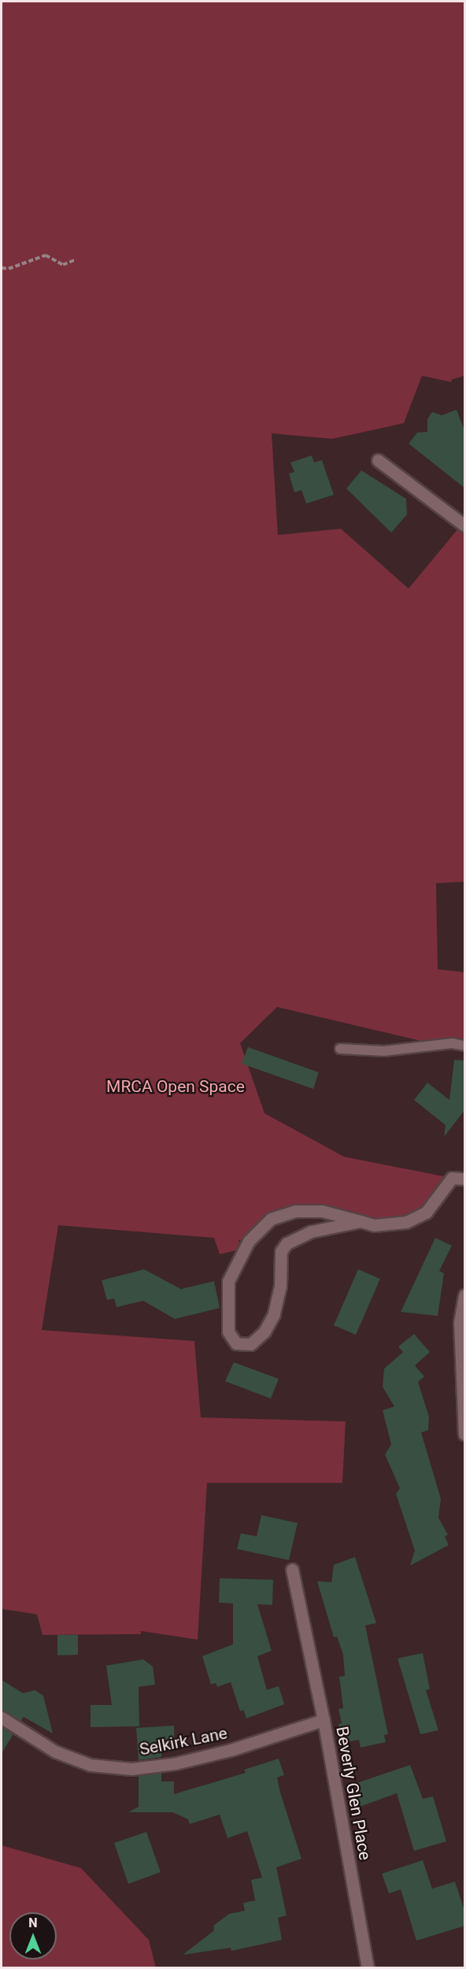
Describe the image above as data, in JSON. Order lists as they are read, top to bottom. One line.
{"streets":{"street":["Selkirk Lane","Beverly Glen Place"]},"crossings":[["Selkirk Lane","Beverly Glen Place"]],"parks":["MRCA Open Space"],"north":"top"}
